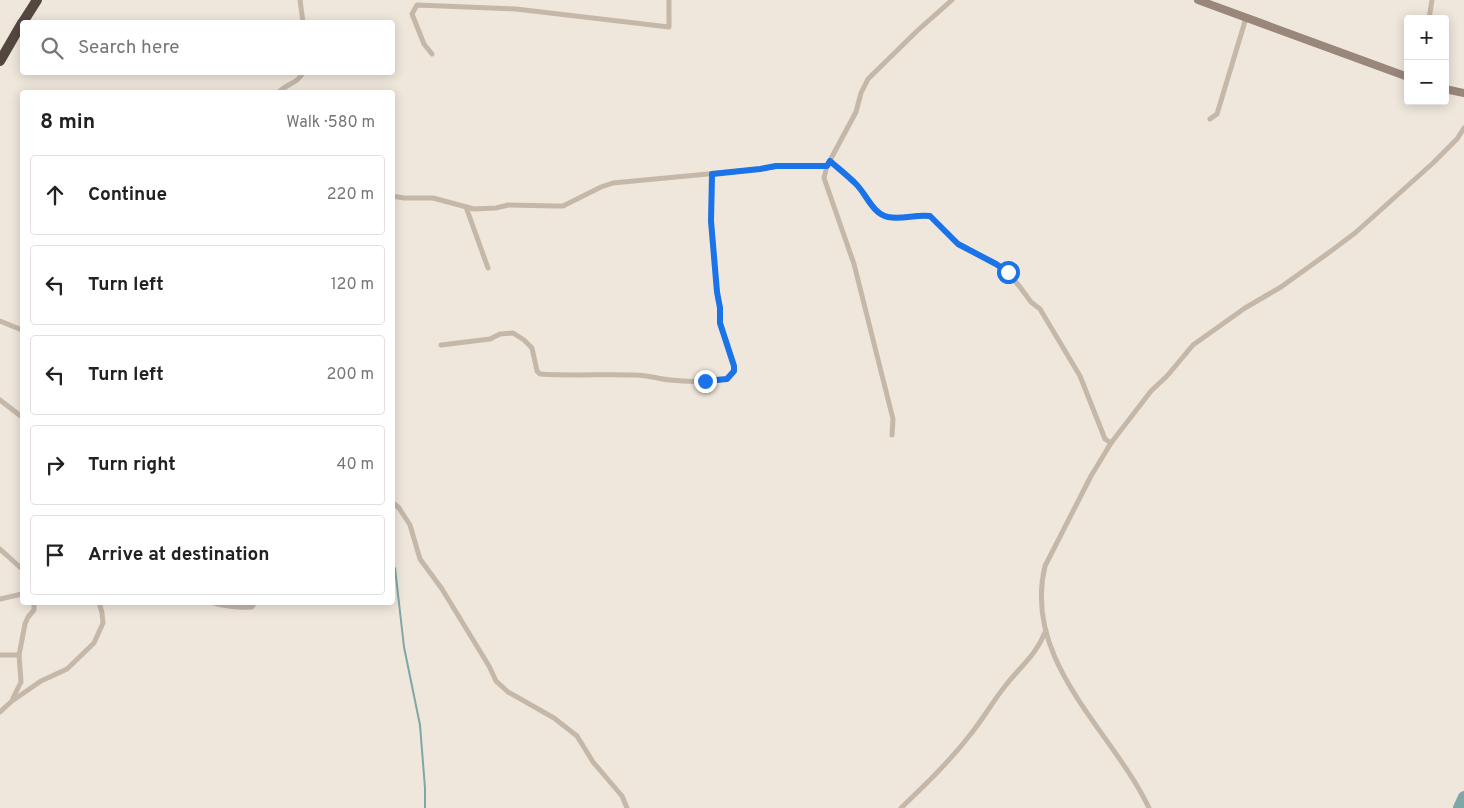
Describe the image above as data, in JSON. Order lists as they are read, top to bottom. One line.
{"page":{"map_buttons":["+","−"],"search":"Search here","heading":["8 min","Walk · 580 m"],"list":[["Continue","220 m"],["Turn left","120 m"],["Turn left","200 m"],["Turn right","40 m"],"Arrive at destination"]}}
